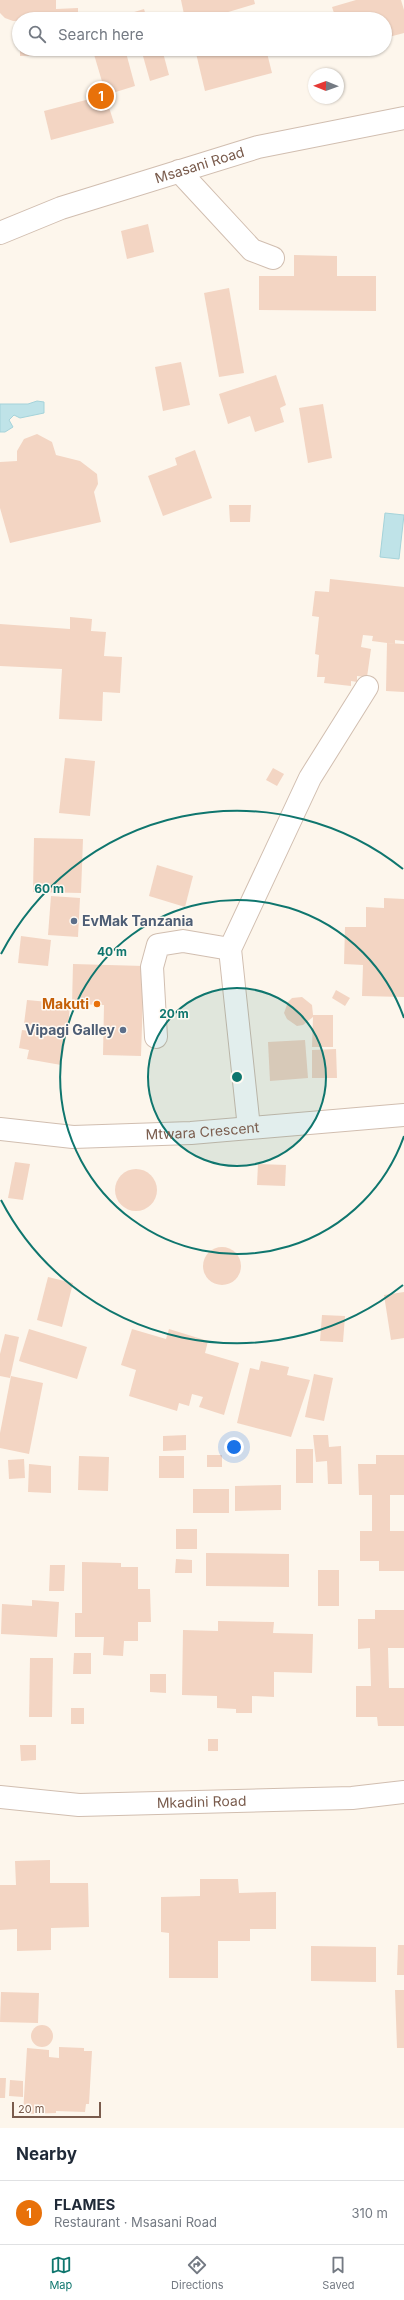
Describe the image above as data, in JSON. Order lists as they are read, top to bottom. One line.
{"streets":{"street":["Msasani Road","Mtwara Crescent","Mkadini Road"]},"places":["EvMak Tanzania","Makuti","Vipagi Galley"],"scale_bar":"20 m","north":"left","page":{"search":"Search here","pins":"1","scale":"20 m","heading":"Nearby","list":[{"mark":"1","name":"FLAMES","note":"Restaurant · Msasani Road","value":"310 m"}],"nav":["Map","Directions","Saved"]},"rings":["60 m","40 m","20 m"]}
